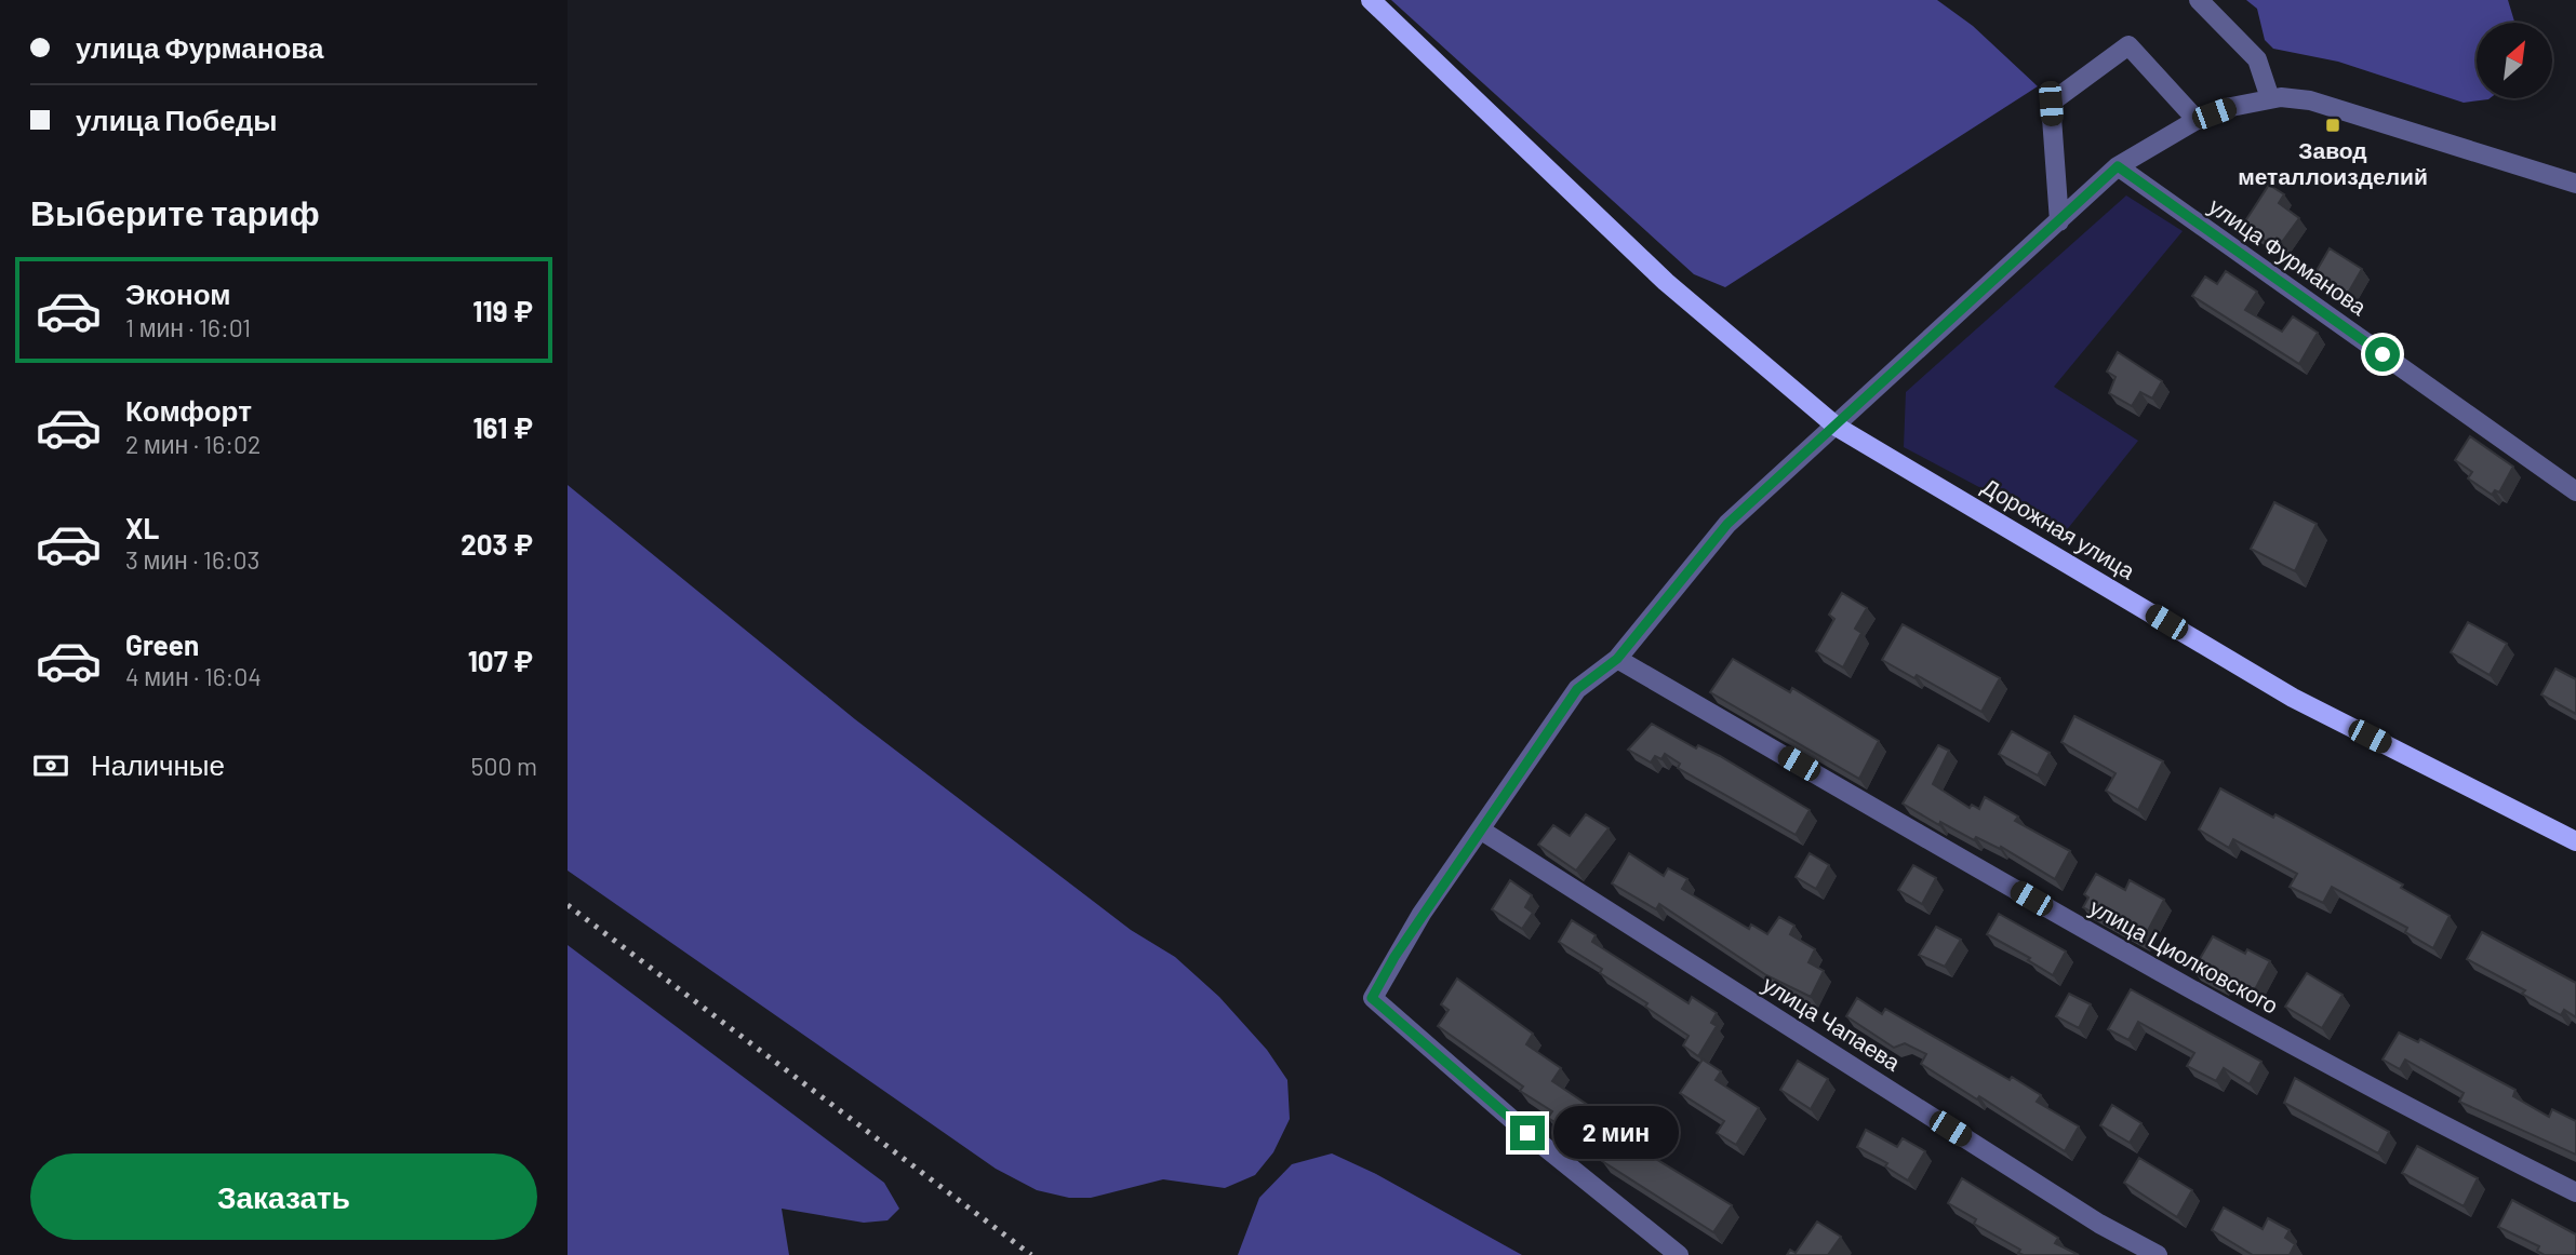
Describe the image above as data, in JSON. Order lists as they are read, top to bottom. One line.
{"streets":{"main road":["Дорожная улица"],"street":["улица Фурманова","улица Циолковского","улица Чапаева"]},"places":{"transit":["Завод металлоизделий"]},"north":"top right","page":{"banner":["улица Фурманова","улица Победы"],"heading":"Выберите тариф","list":[{"name":"Эконом","note":"1 мин · 16:01","value":"119 ₽"},{"name":"Комфорт","note":"2 мин · 16:02","value":"161 ₽"},{"name":"XL","note":"3 мин · 16:03","value":"203 ₽"},{"name":"Green","note":"4 мин · 16:04","value":"107 ₽"}],"pay":["Наличные","500 m"],"bubble":"2 мин","buttons":"Заказать"}}
